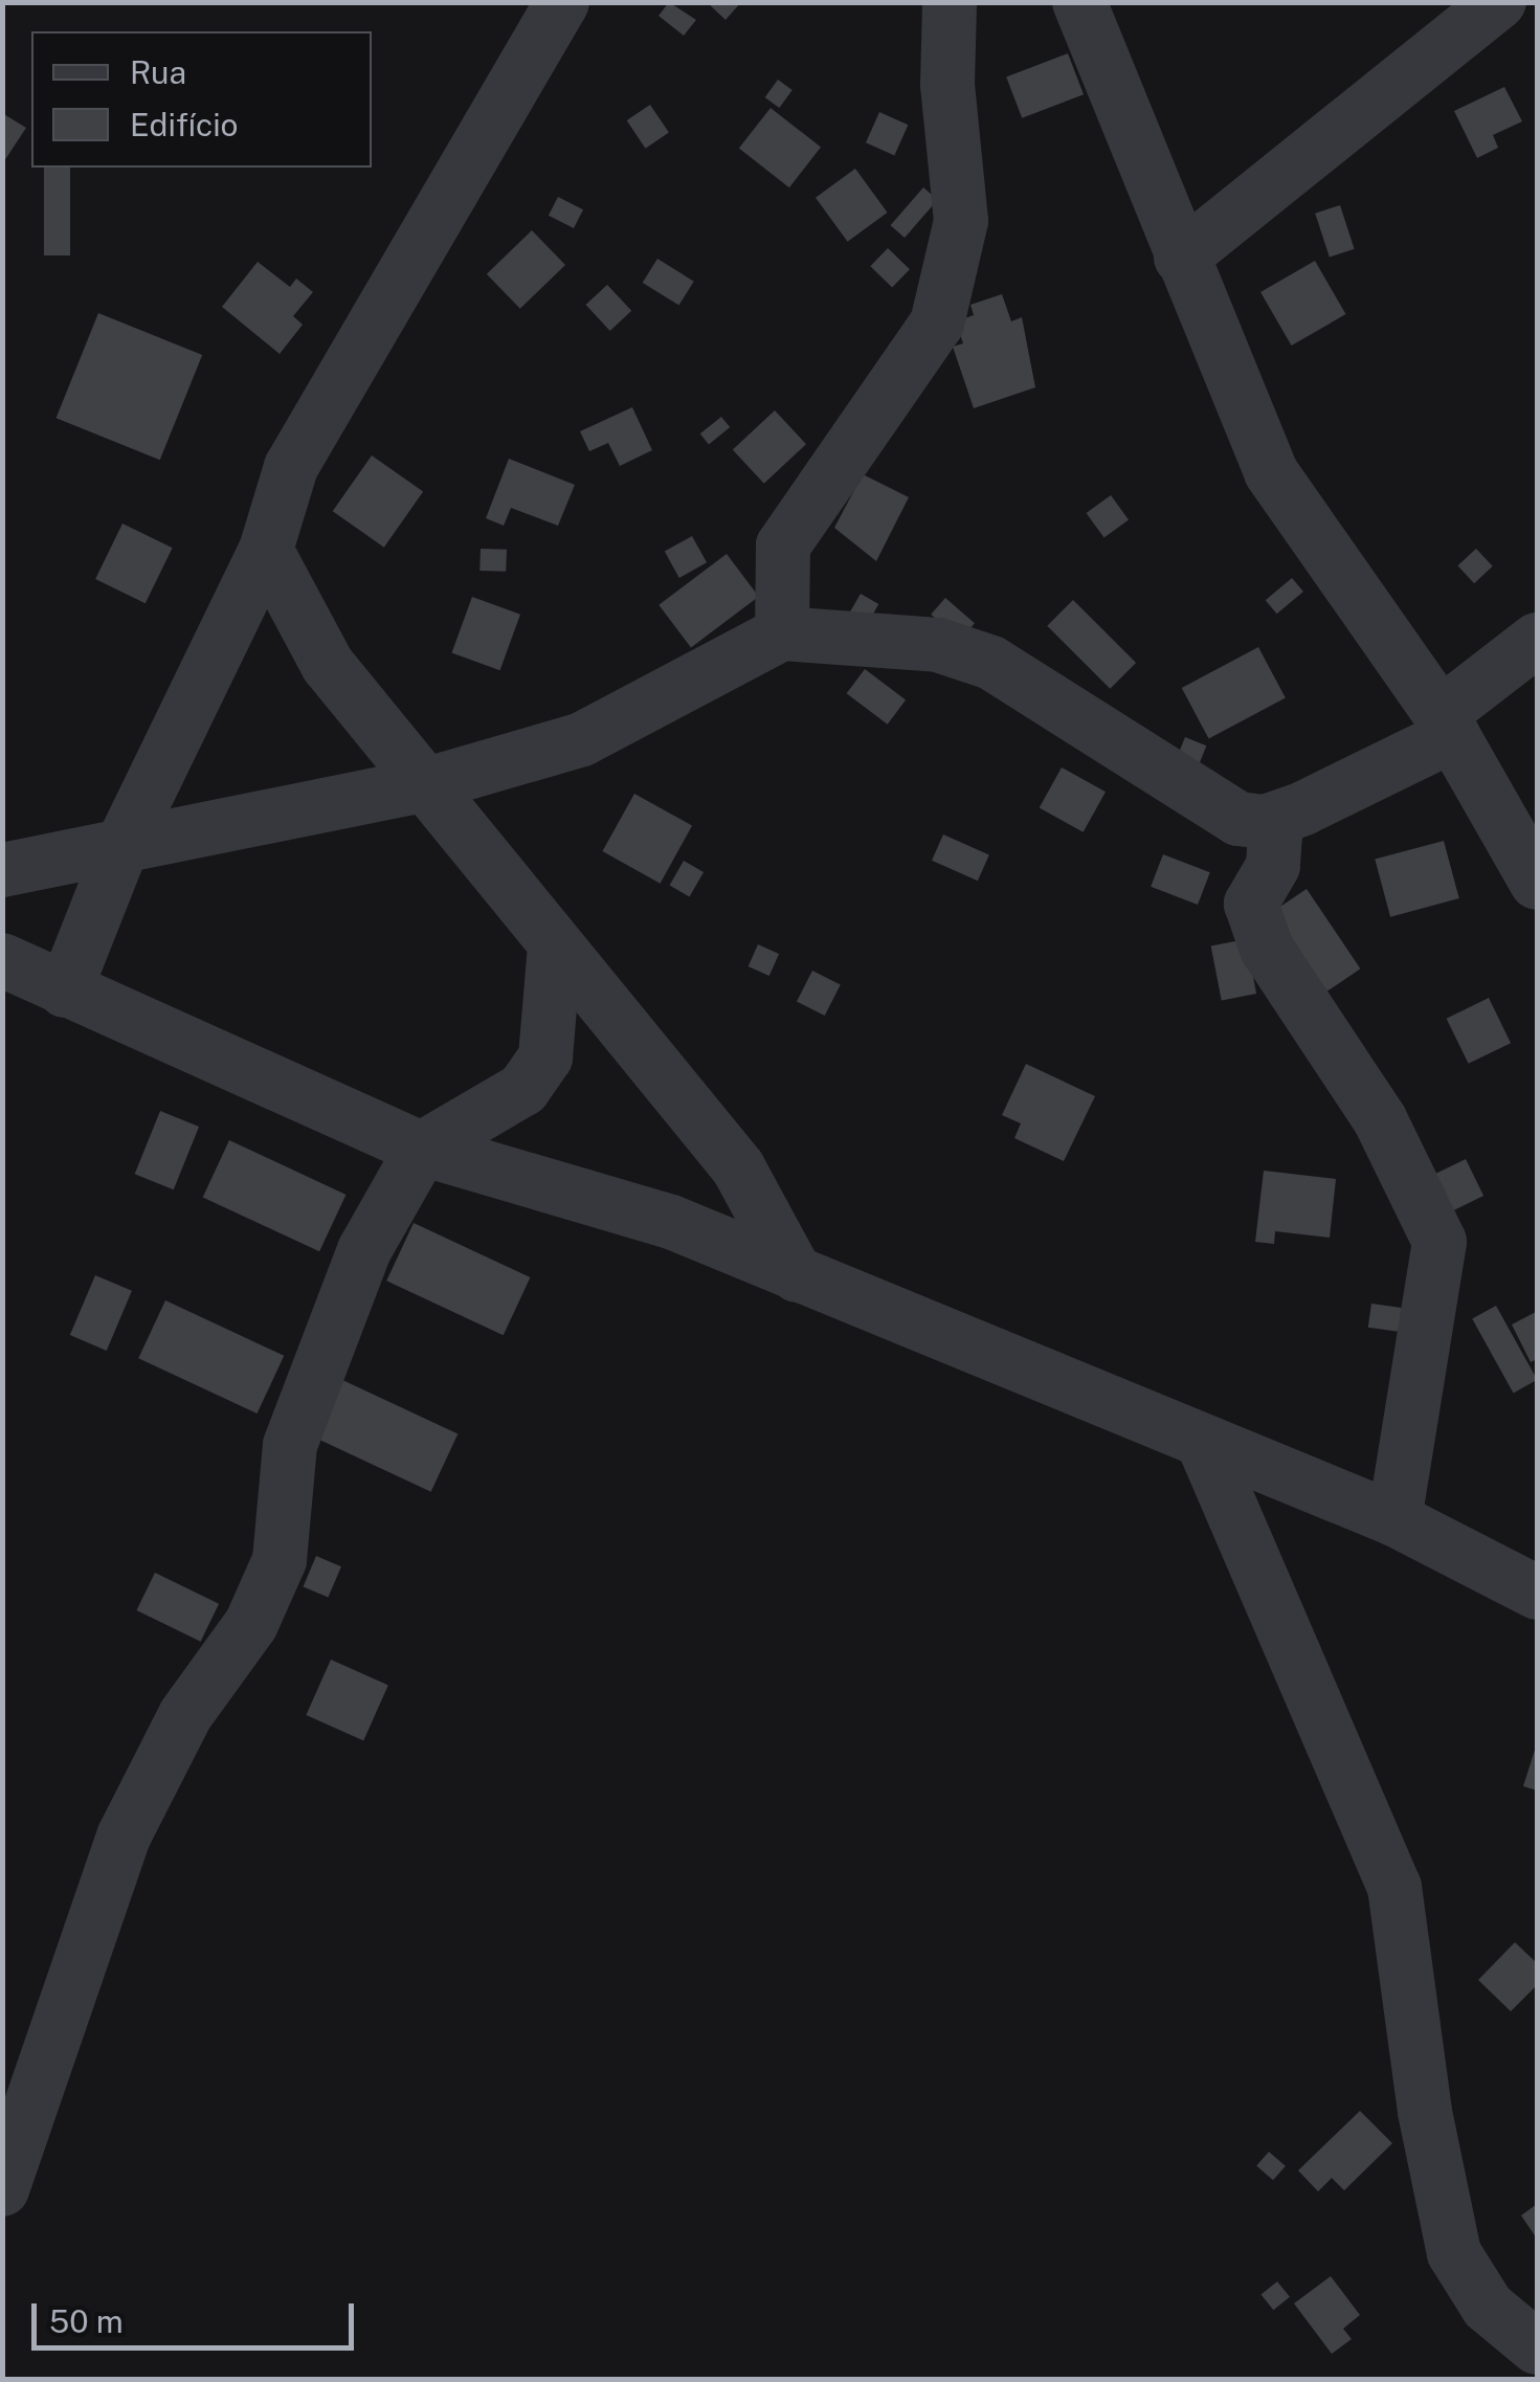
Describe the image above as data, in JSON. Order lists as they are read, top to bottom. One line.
{"legend":["Rua","Edifício"],"scale_bar":"50 m"}
